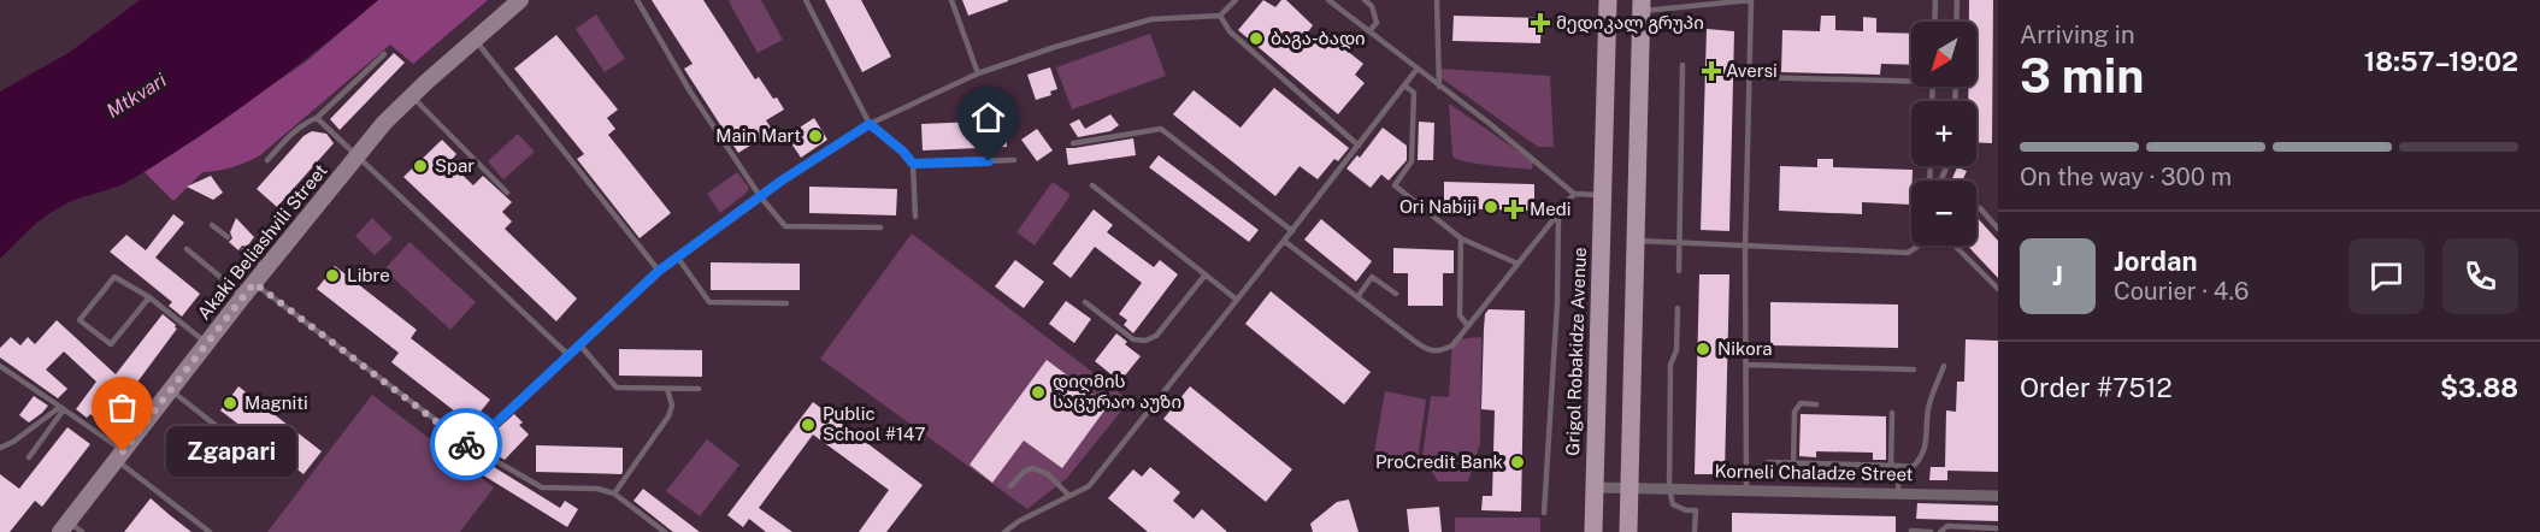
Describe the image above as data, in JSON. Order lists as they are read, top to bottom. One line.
{"streets":{"main road":["Akaki Beliashvili Street","Grigol Robakidze Avenue"],"street":["Korneli Chaladze Street"]},"crossings":[["Grigol Robakidze Avenue","Korneli Chaladze Street"]],"water":["Mtkvari"],"places":{"health":["მედიკალ გრუპი","Aversi","Medi"],"other":["ბაგა-ბადი","Main Mart","Spar","Ori Nabiji","Libre","Nikora","დიღმის საცურაო აუზი","Magniti","Public School #147","Zgapari","ProCredit Bank"]},"north":"bottom left","page":{"heading":["3 min","Arriving in","18:57–19:02"],"panel":["Jordan","Courier · 4.6","Order #7512","$3.88"],"map_buttons":["+","−"],"bar":"On the way · 300 m","round":"J","bubble":"Zgapari"}}
